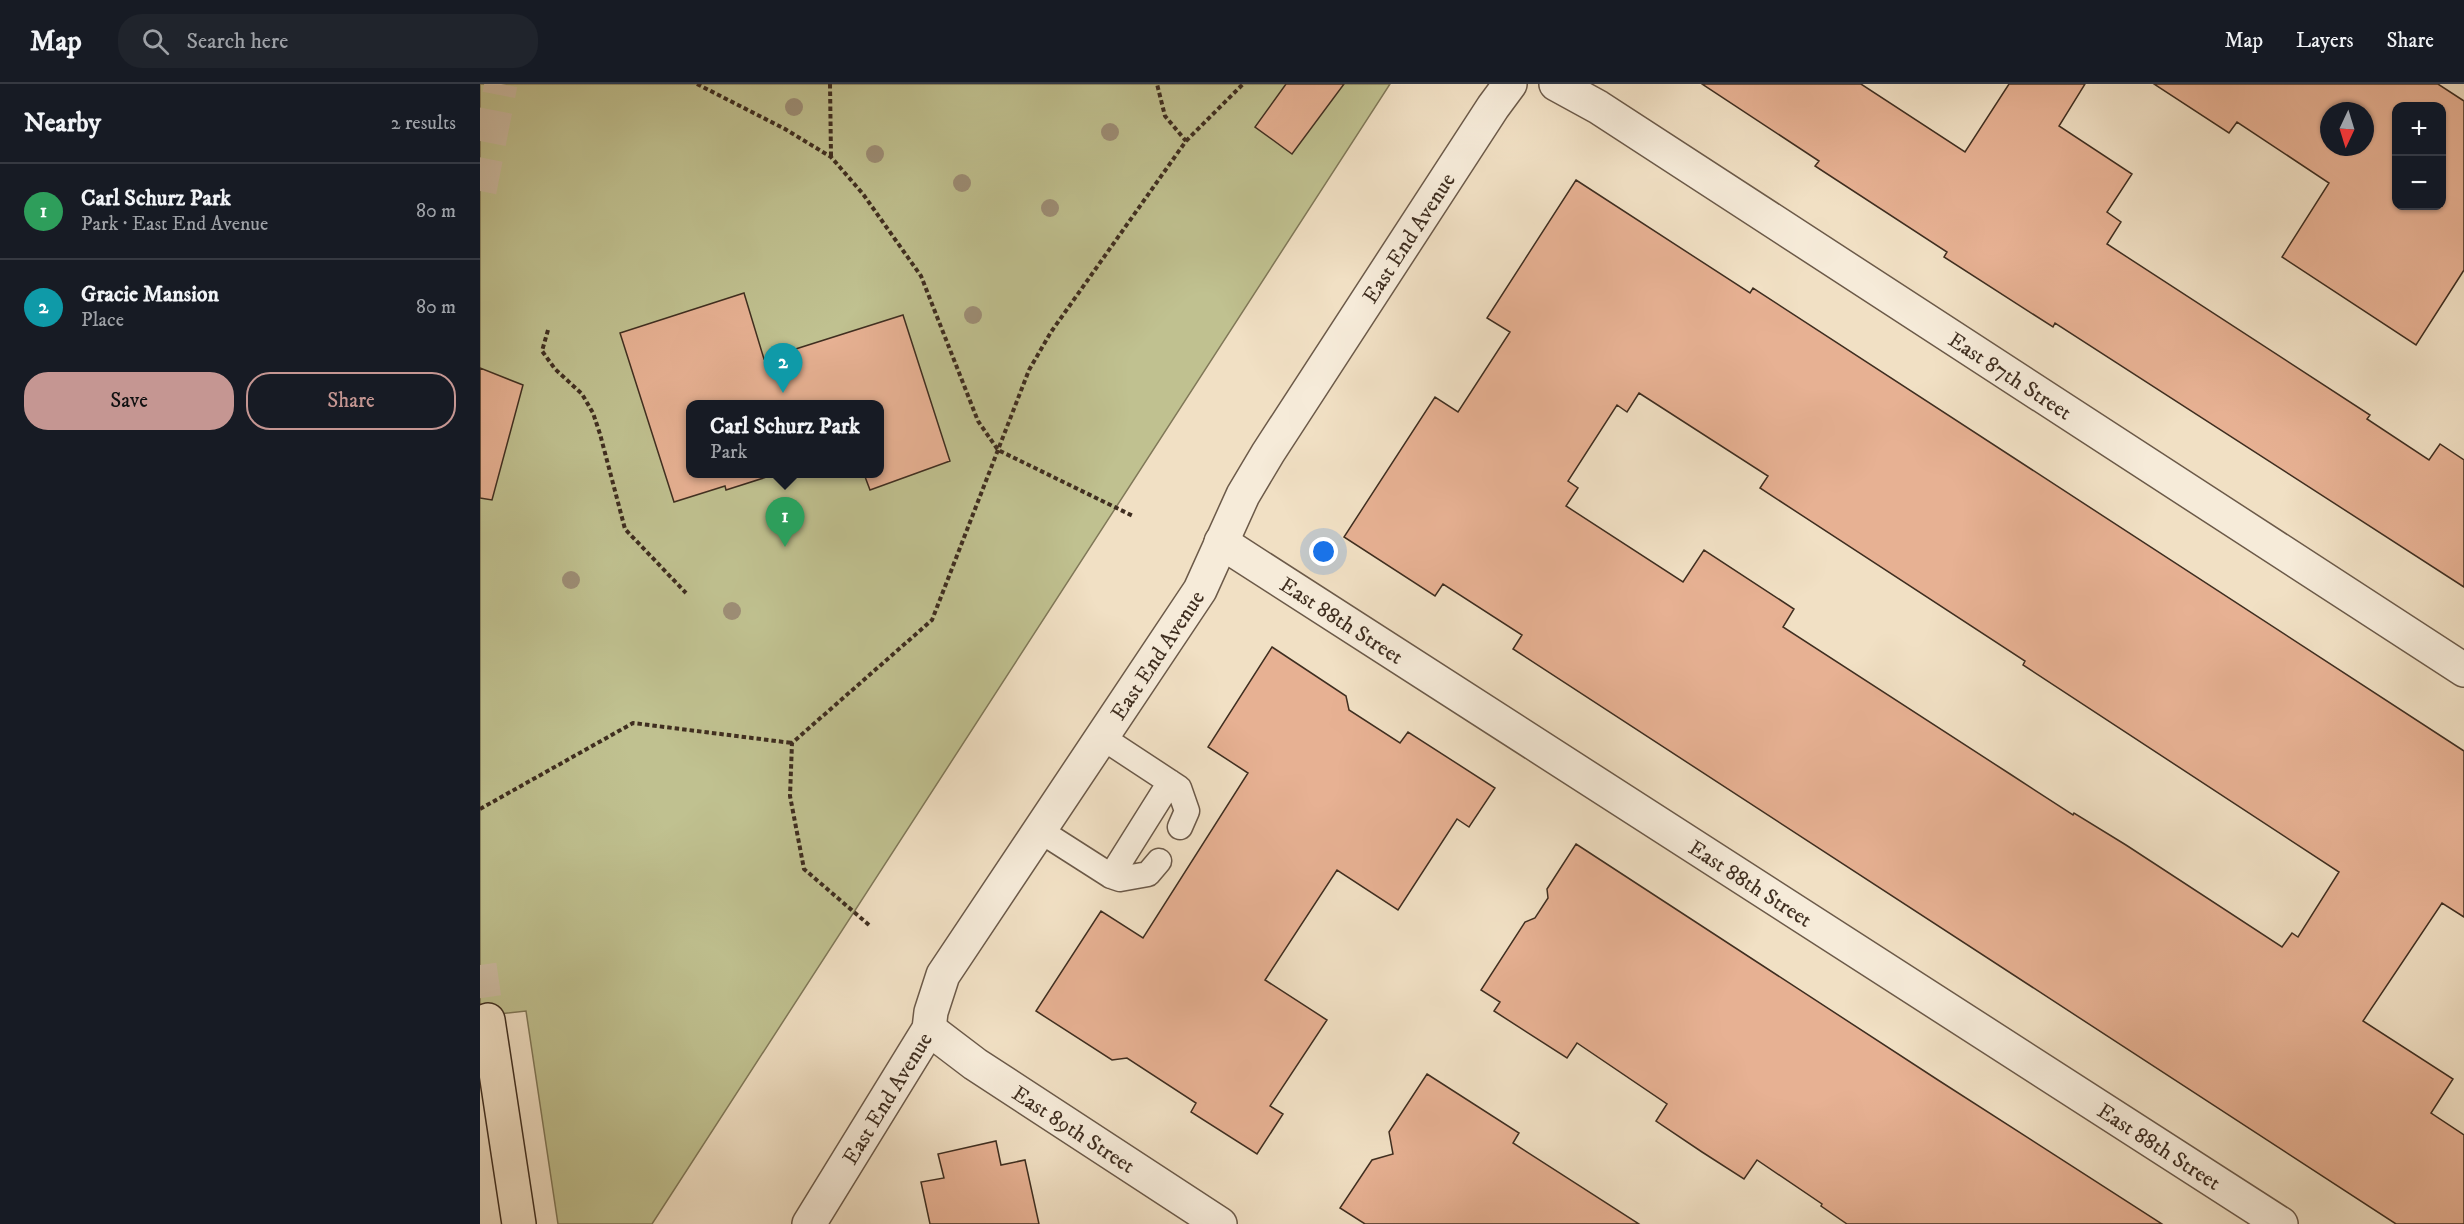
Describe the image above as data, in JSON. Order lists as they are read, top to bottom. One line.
{"streets":{"street":["East End Avenue","East 87th Street","East 88th Street","East 89th Street"]},"crossings":[["East End Avenue","East 88th Street"],["East End Avenue","East 89th Street"]],"north":"bottom","page":{"header":"Map","search":"Search here","nav":["Map","Layers","Share"],"heading":["Nearby","2 results"],"map_buttons":["+","−"],"list":[{"mark":"1","name":"Carl Schurz Park","note":"Park · East End Avenue","value":"80 m"},{"mark":"2","name":"Gracie Mansion","note":"Place","value":"80 m"}],"pins":["2","1"],"buttons":["Save","Share"],"popup":["Carl Schurz Park","Park"]}}
